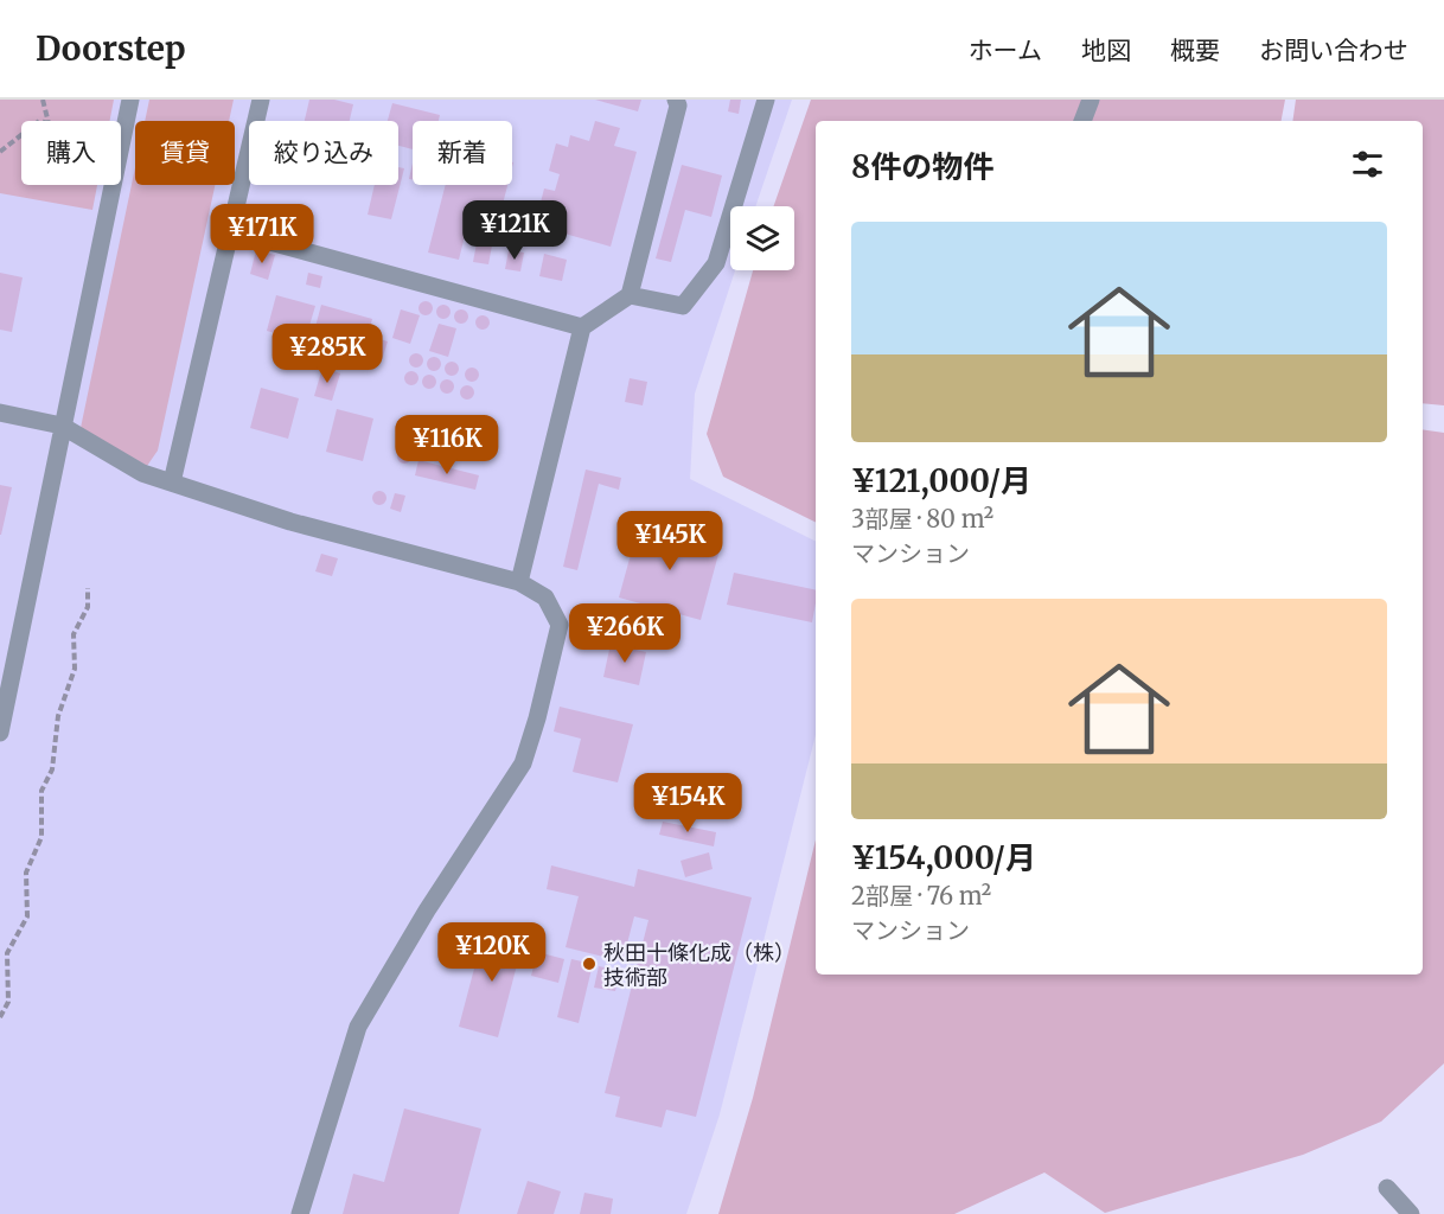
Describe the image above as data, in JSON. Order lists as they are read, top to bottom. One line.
{"places":["秋田十條化成（株） 技術部"],"page":{"header":"Doorstep","nav":["ホーム","地図","概要","お問い合わせ"],"chip":["購入","賃貸","絞り込み","新着"],"heading":"8件の物件","price":["¥121K","¥171K","¥285K","¥116K","¥145K","¥266K","¥154K","¥120K"],"list":[{"name":"¥121,000/月","note":"3部屋 · 80 m² · マンション"},{"name":"¥154,000/月","note":"2部屋 · 76 m² · マンション"}]}}
